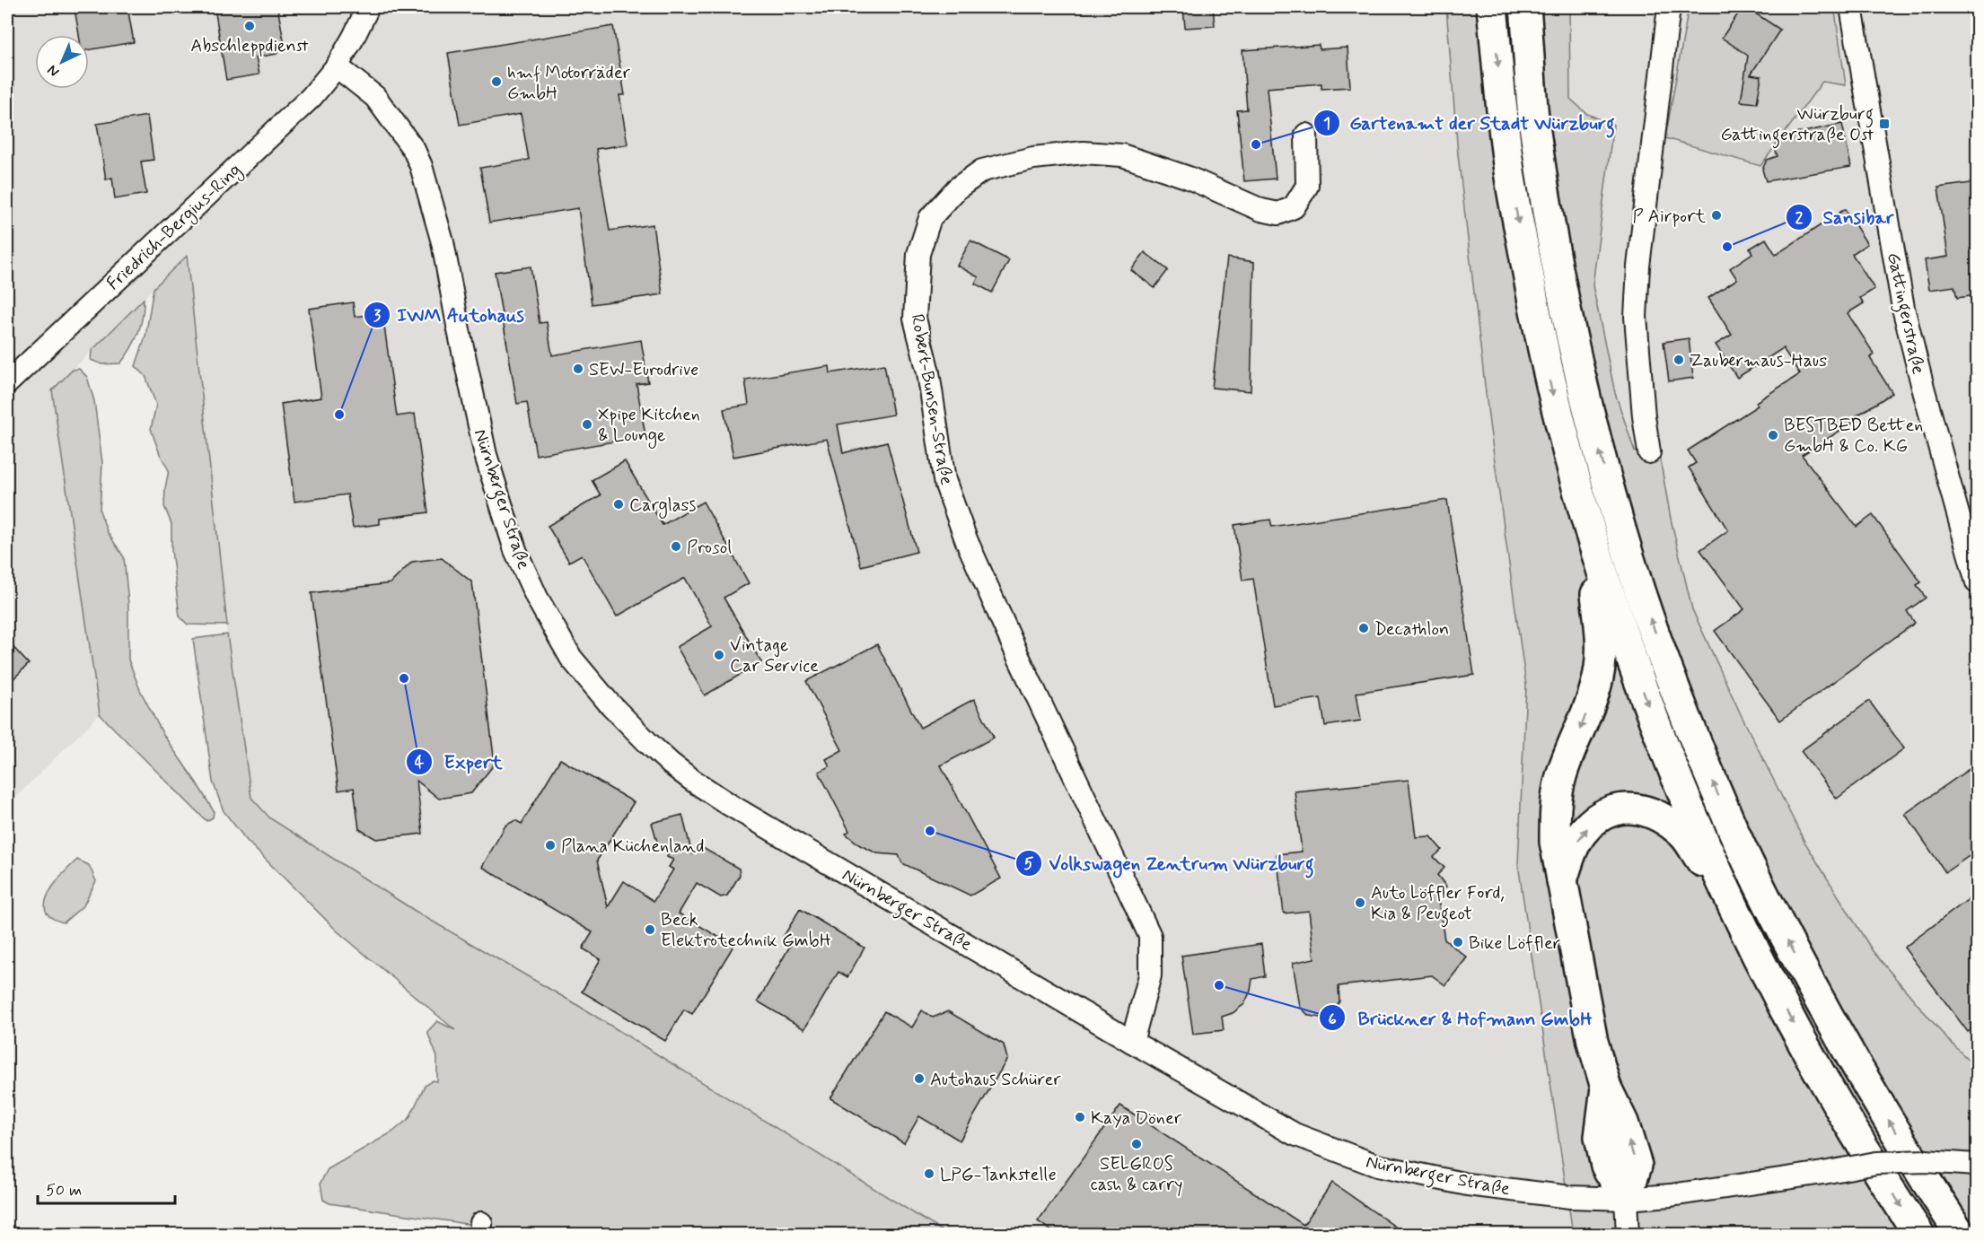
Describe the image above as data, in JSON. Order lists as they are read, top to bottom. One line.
{"streets":{"street":["Friedrich-Bergius-Ring","Gattingerstraße","Robert-Bunsen-Straße","Nürnberger Straße"]},"crossings":[["Friedrich-Bergius-Ring","Nürnberger Straße"],["Robert-Bunsen-Straße","Nürnberger Straße"]],"places":{"other":["Abschleppdienst","hmf Motorräder GmbH","Gartenamt der Stadt Würzburg","P Airport","Sansibar","Zaubermaus-Haus","SEW-Eurodrive","IWM Autohaus","Xpipe Kitchen & Lounge","BESTBED Betten GmbH & Co. KG","Carglass","Prosol","Decathlon","Vintage Car Service","Expert","Volkswagen Zentrum Würzburg","Plana Küchenland","Auto Löffler Ford, Kia & Peugeot","Beck Elektrotechnik GmbH","Bike Löffler","Brückner & Hofmann GmbH","Autohaus Schürer","Kaya Döner","SELGROS cash & carry","LPG-Tankstelle"],"transit":["Würzburg Gattingerstraße Ost"]},"scale_bar":"50 m","north":"bottom left"}
